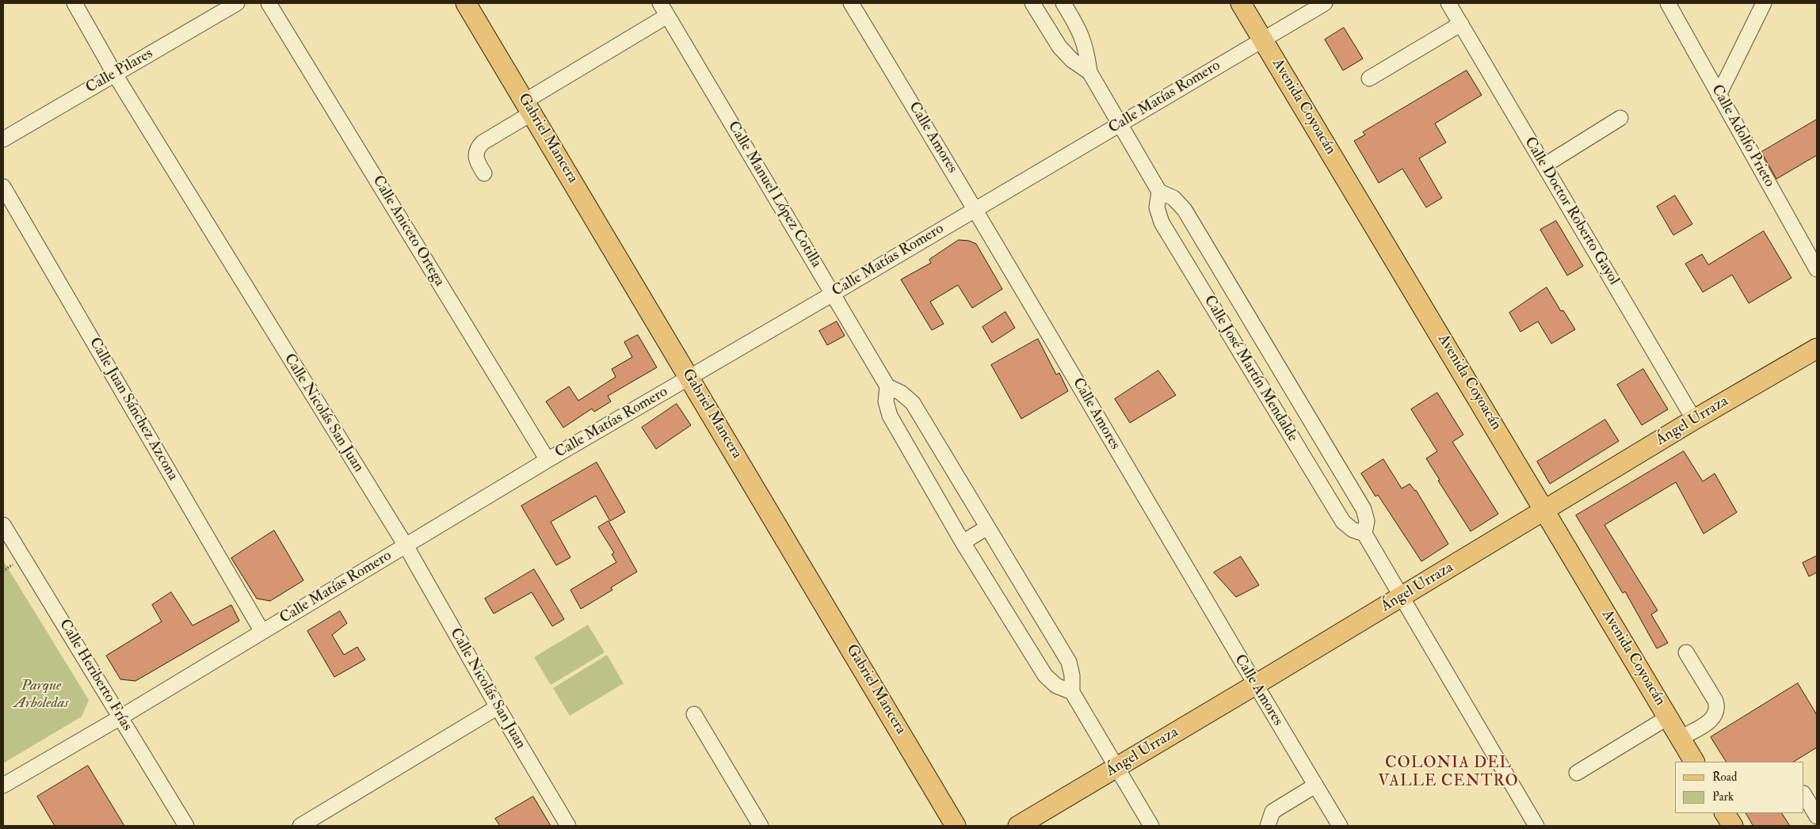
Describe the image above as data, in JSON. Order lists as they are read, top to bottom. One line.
{"streets":{"main road":["Avenida Coyoacán","Gabriel Mancera","Ángel Urraza"],"street":["Calle Pilares","Calle Matías Romero","Calle Adolfo Prieto","Calle Amores","Calle Manuel López Cotilla","Calle Doctor Roberto Gayol","Calle Aniceto Ortega","Calle José Martín Mendalde","Calle Juan Sánchez Azcona","Calle Nicolás San Juan","Calle Heriberto Frías"]},"crossings":[["Calle Pilares","Calle Nicolás San Juan"],["Calle Matías Romero","Avenida Coyoacán"],["Calle Matías Romero","Calle Amores"],["Calle Matías Romero","Gabriel Mancera"],["Calle Matías Romero","Calle Manuel López Cotilla"],["Calle Matías Romero","Calle Aniceto Ortega"],["Calle Matías Romero","Calle Juan Sánchez Azcona"],["Calle Matías Romero","Calle Nicolás San Juan"],["Calle Matías Romero","Calle Heriberto Frías"],["Avenida Coyoacán","Ángel Urraza"],["Calle Amores","Ángel Urraza"],["Calle Manuel López Cotilla","Ángel Urraza"],["Calle Doctor Roberto Gayol","Ángel Urraza"]],"districts":["COLONIA DEL VALLE CENTRO"],"parks":["Parque Arboledas"],"legend":["Road","Park"]}
